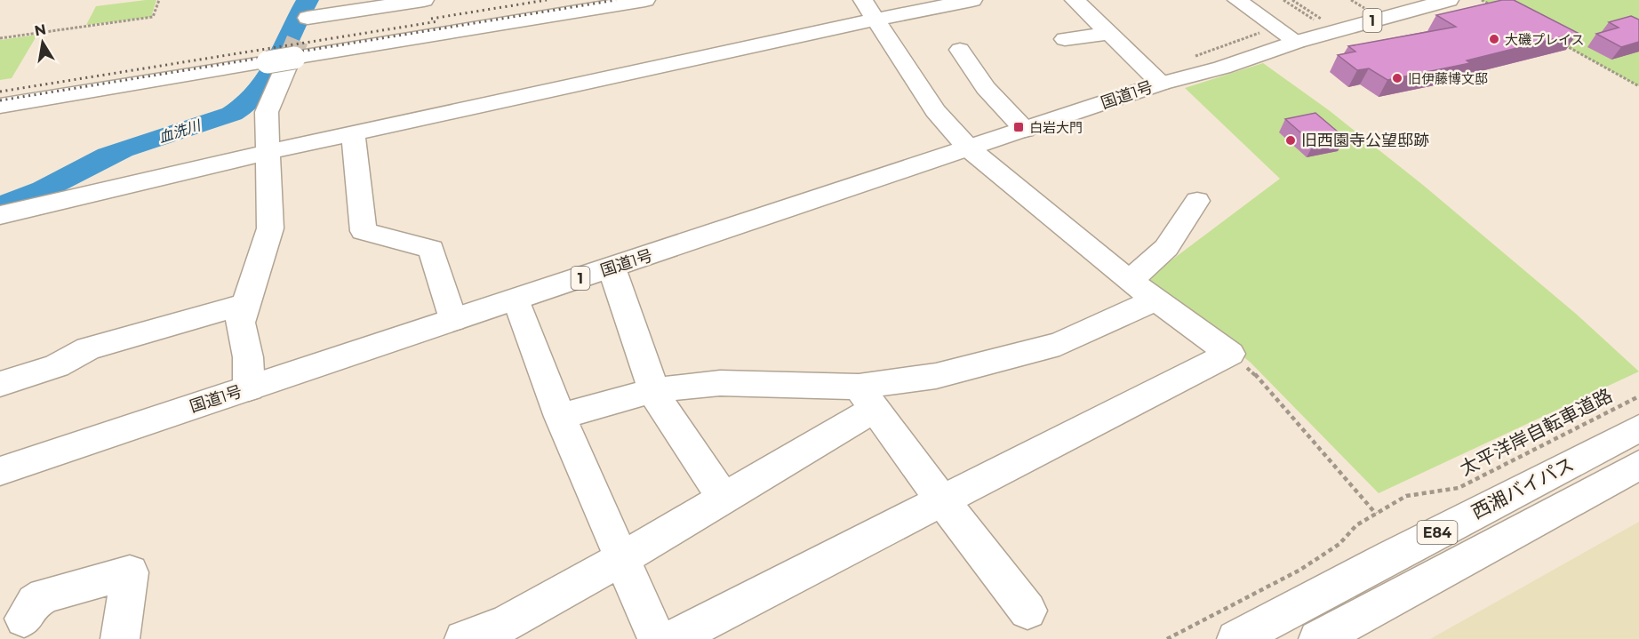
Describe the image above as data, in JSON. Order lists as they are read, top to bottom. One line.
{"streets":{"main road":["1","国道1号","西湘バイパス","E84"],"path":["太平洋岸自転車道路"]},"water":["血洗川"],"places":{"other":["大磯プレイス","旧伊藤博文邸","旧西園寺公望邸跡"],"transit":["白岩大門"]},"north":"top"}
